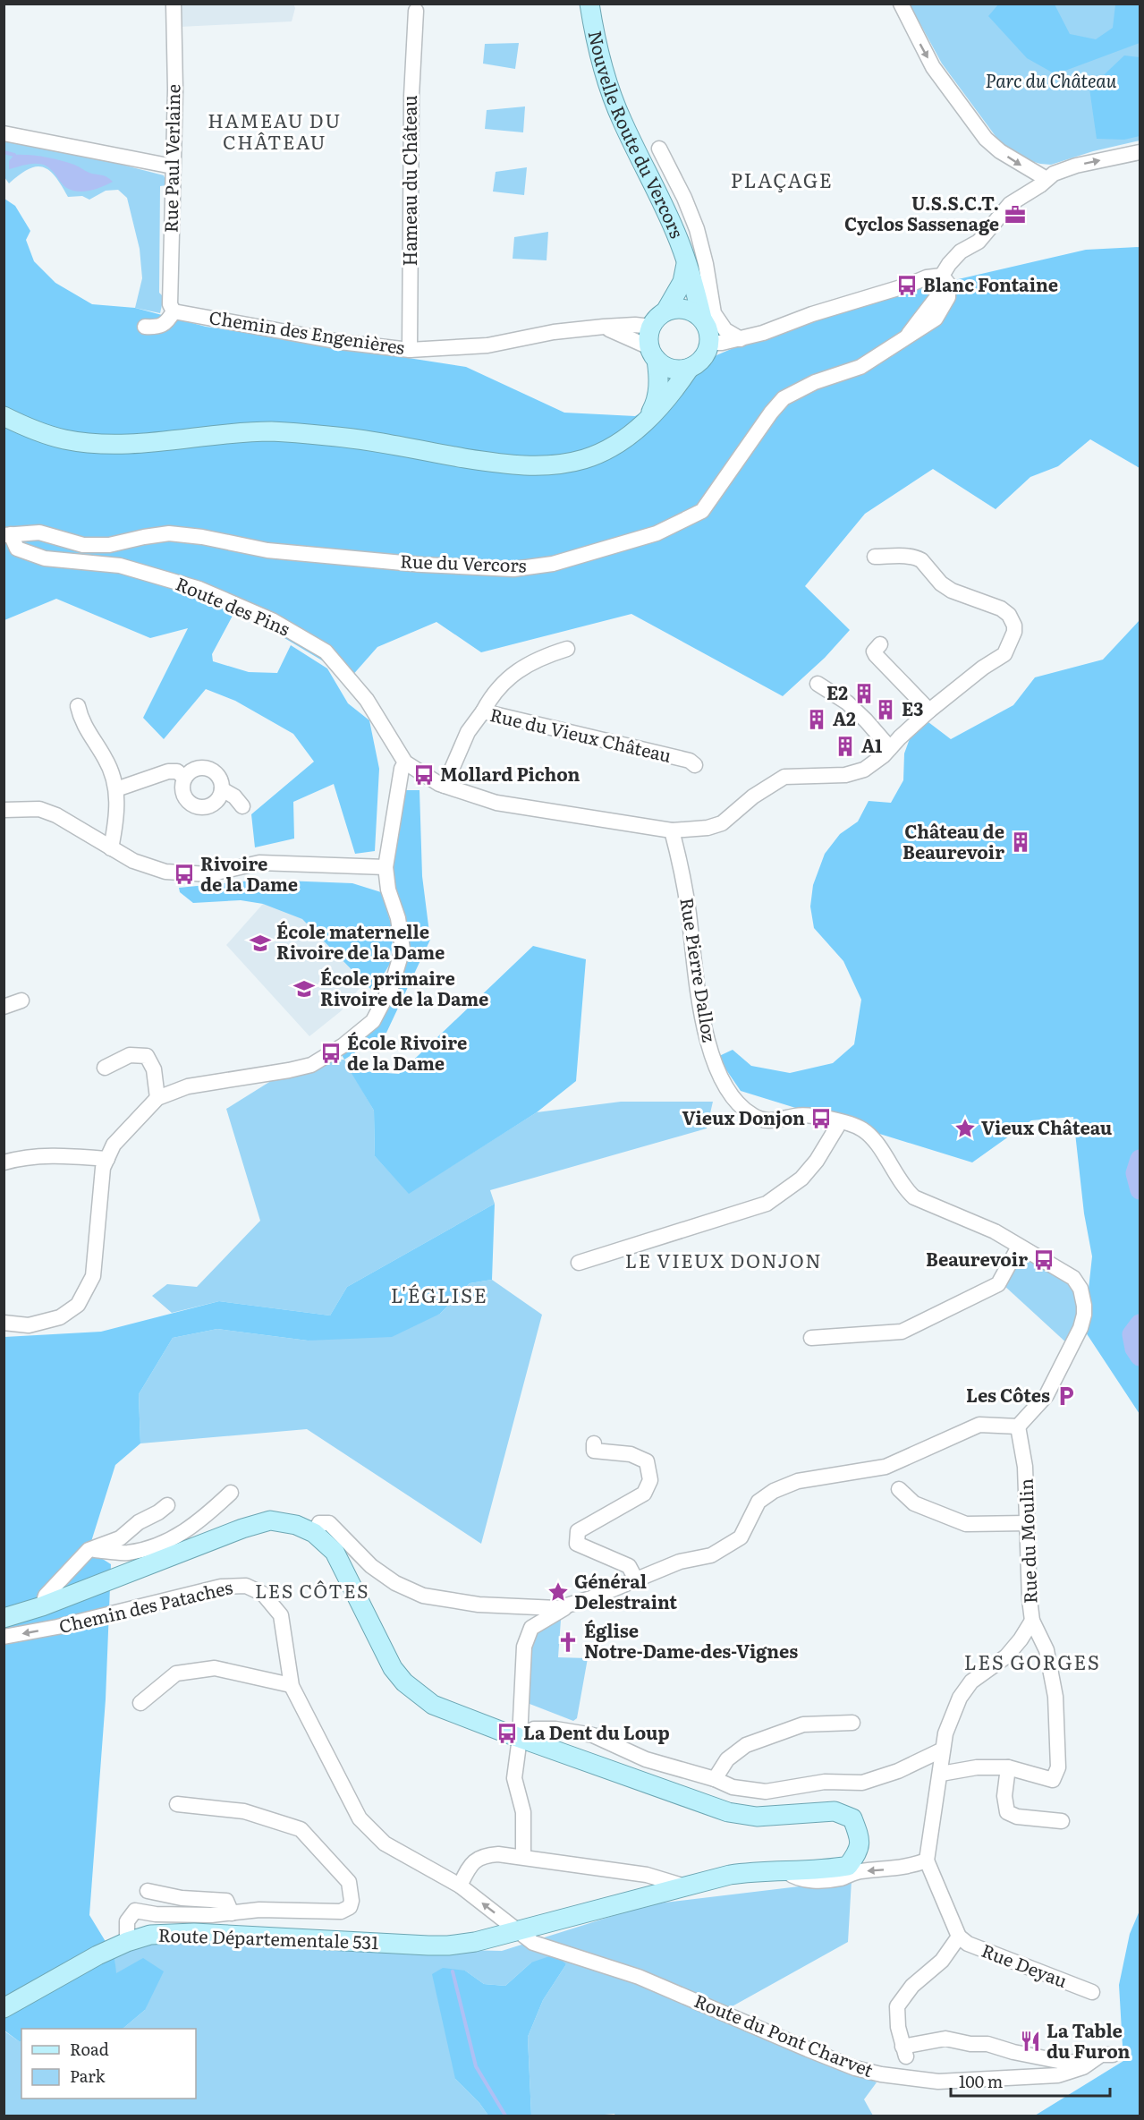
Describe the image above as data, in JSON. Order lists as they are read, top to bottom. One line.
{"streets":{"main road":["Nouvelle Route du Vercors","Route Départementale 531"],"street":["Rue Paul Verlaine","Hameau du Château","Chemin des Engenières","Rue du Vercors","Route des Pins","Rue du Vieux Château","Rue Pierre Dalloz","Rue du Moulin","Chemin des Pataches","Rue Deyau","Route du Pont Charvet"]},"crossings":[["Nouvelle Route du Vercors","Chemin des Engenières"],["Rue Paul Verlaine","Chemin des Engenières"],["Hameau du Château","Chemin des Engenières"],["Rue du Vercors","Route des Pins"],["Rue Pierre Dalloz","Rue du Moulin"],["Chemin des Pataches","Route Départementale 531"],["Chemin des Pataches","Route du Pont Charvet"],["Route Départementale 531","Route du Pont Charvet"]],"districts":["HAMEAU DU CHÂTEAU","PLAÇAGE","LE VIEUX DONJON","L'ÉGLISE","LES CÔTES","LES GORGES"],"parks":["Parc du Château"],"places":{"office":["U.S.S.C.T. Cyclos Sassenage"],"bus stop":["Blanc Fontaine","Mollard Pichon","Rivoire de la Dame","École Rivoire de la Dame","Vieux Donjon","Beaurevoir","La Dent du Loup"],"building":["E2","E3","A2","A1","Château de Beaurevoir"],"school or university":["École maternelle Rivoire de la Dame","École primaire Rivoire de la Dame"],"place":["Vieux Château","Général Delestraint"],"parking":["Les Côtes"],"church":["Église Notre-Dame-des-Vignes"],"restaurant":["La Table du Furon"]},"legend":["Road","Park"],"scale_bar":"100 m"}
